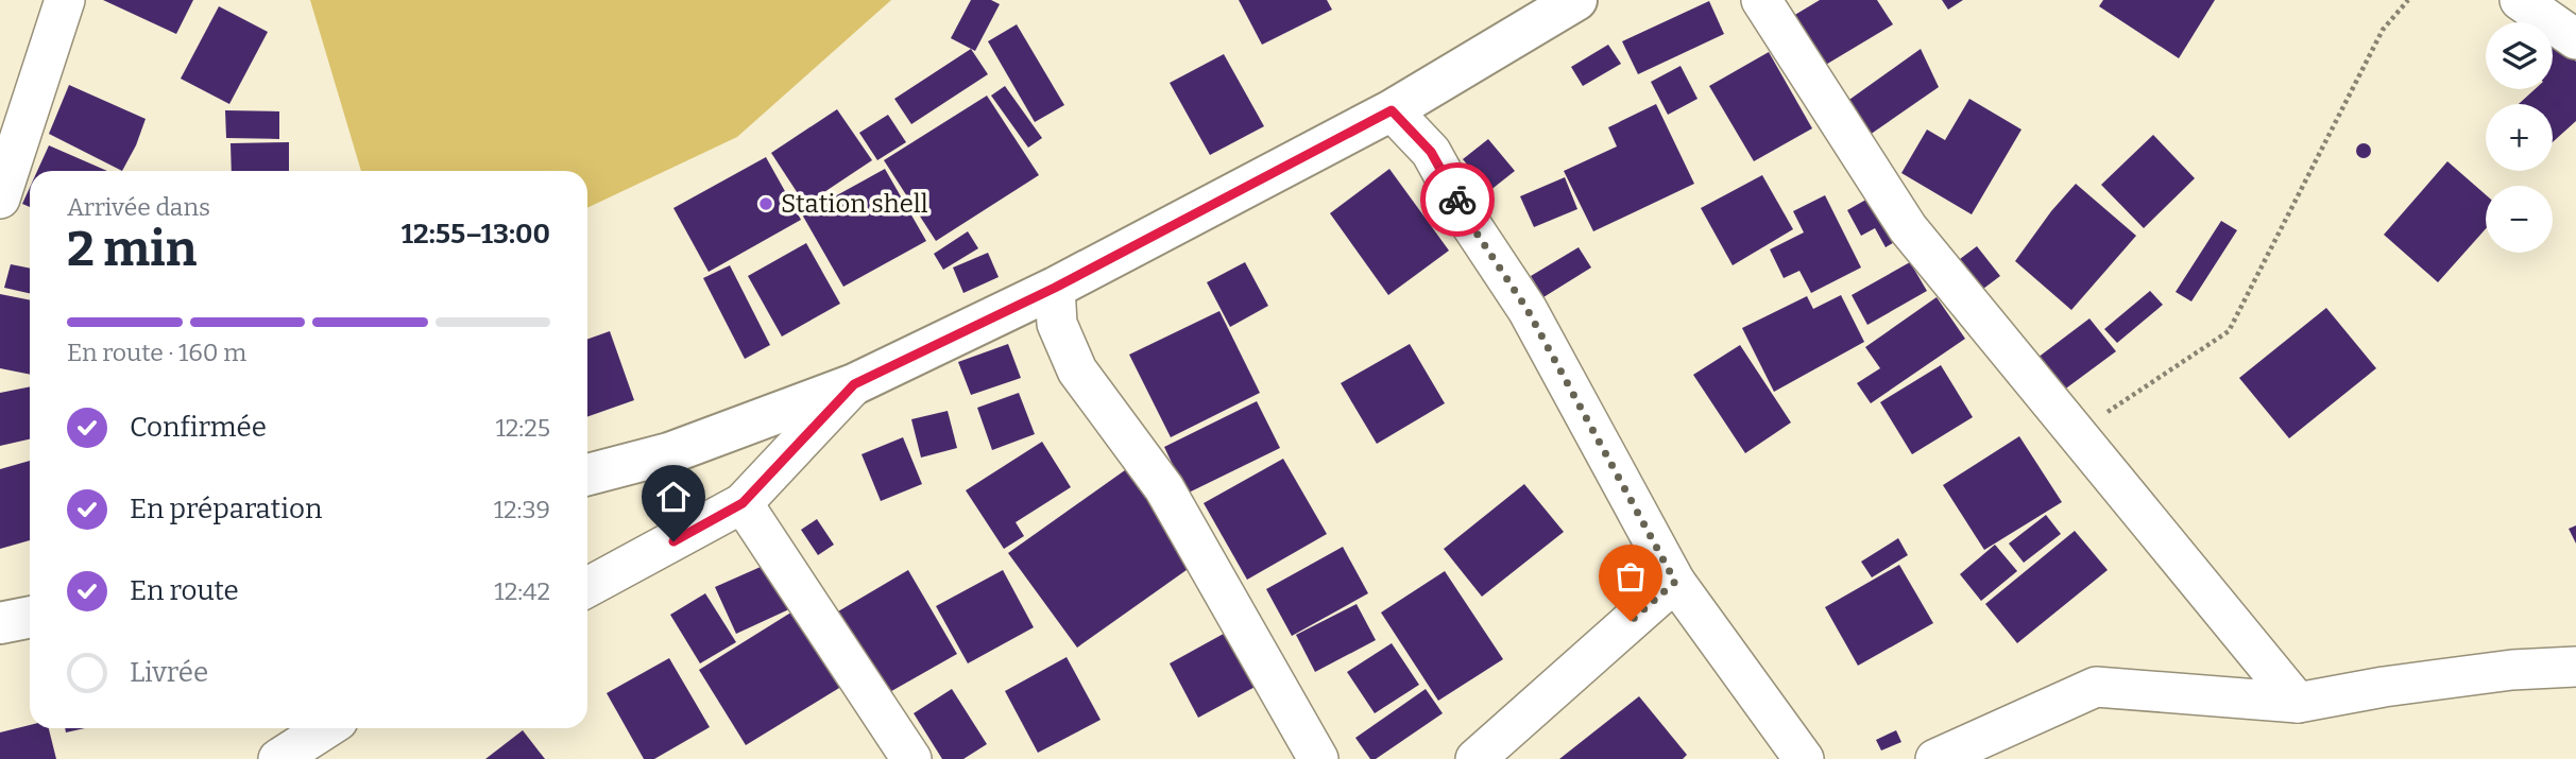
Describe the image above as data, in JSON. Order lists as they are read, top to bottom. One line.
{"places":["Station shell"],"page":{"map_buttons":["+","−"],"heading":["2 min","Arrivée dans","12:55–13:00"],"bar":"En route · 160 m","list":[["Confirmée","12:25"],["En préparation","12:39"],["En route","12:42"],"Livrée"]}}
